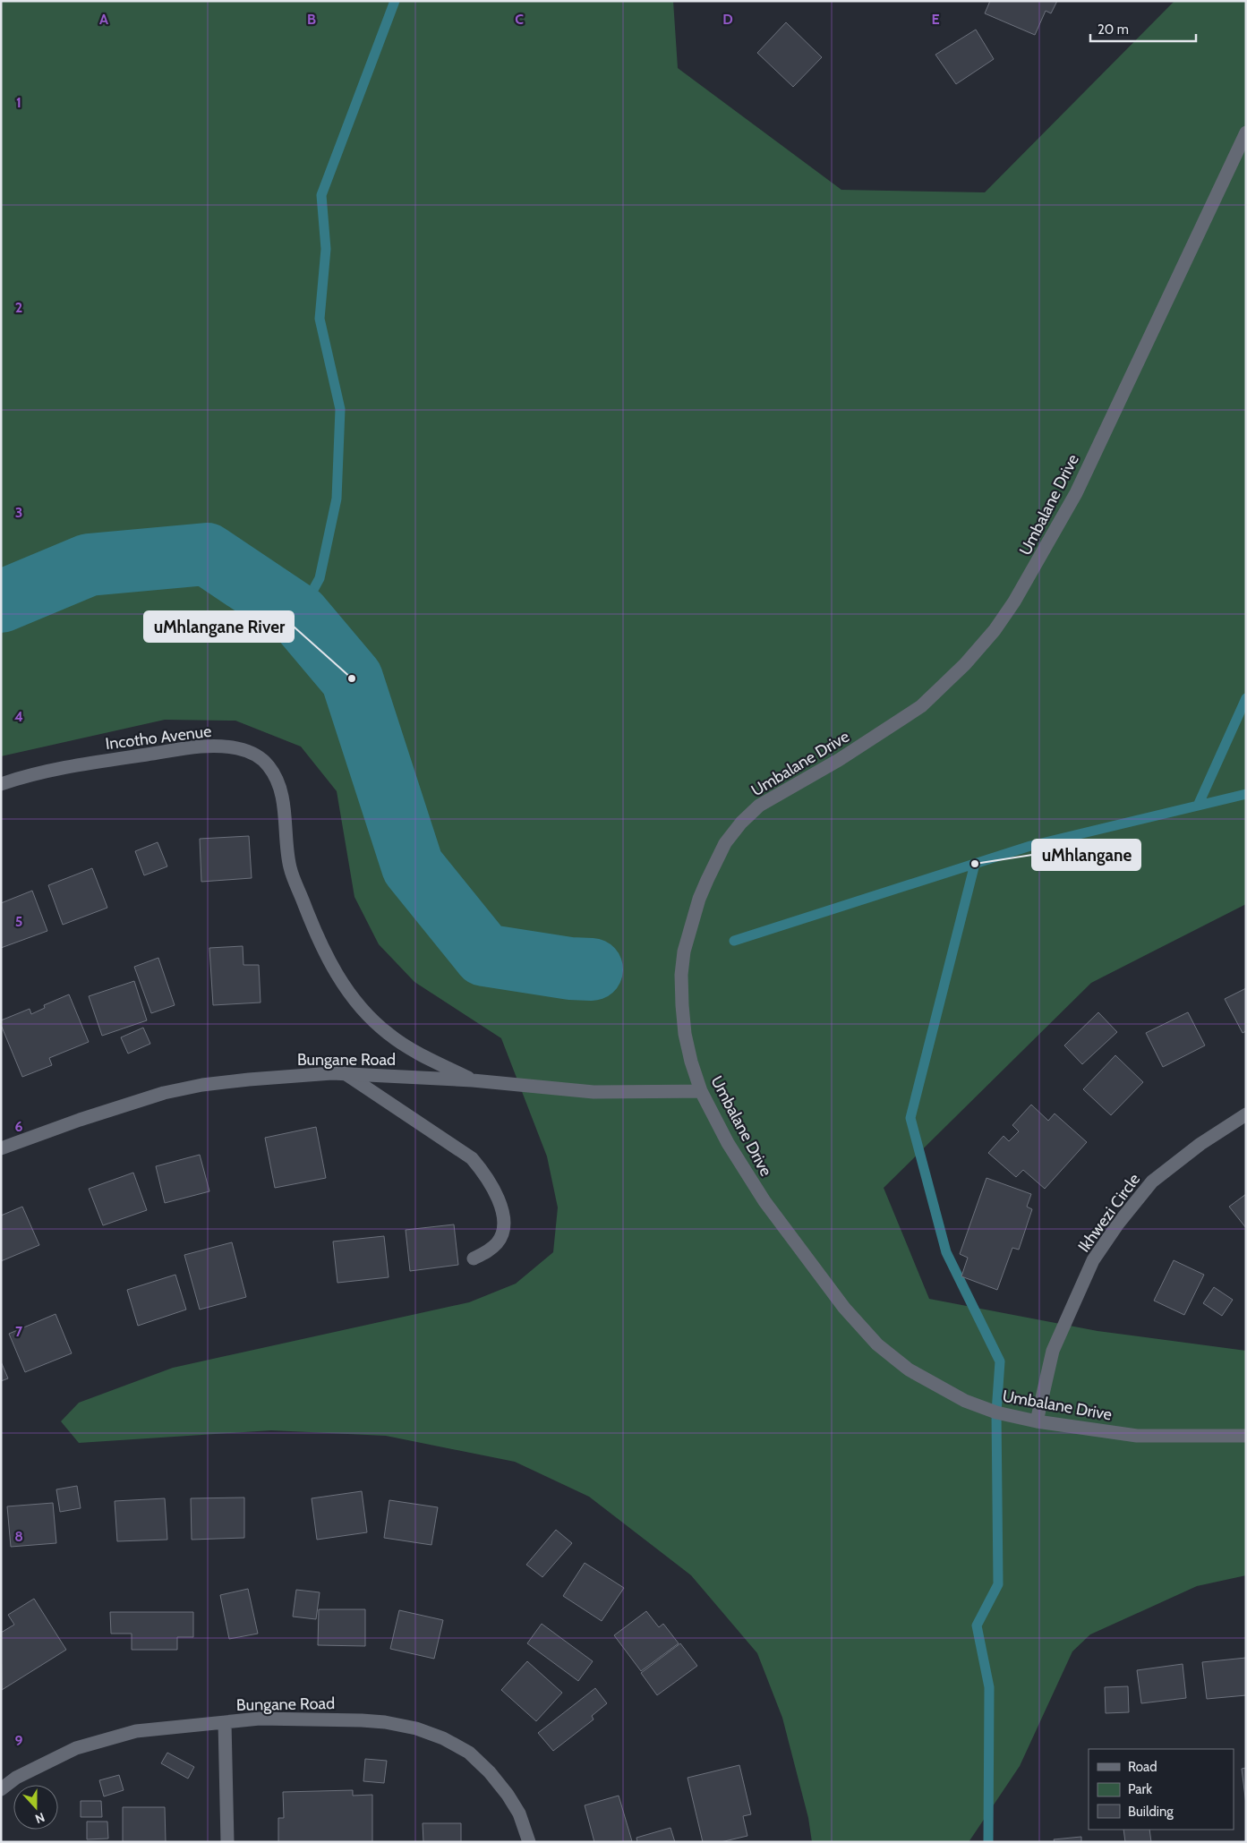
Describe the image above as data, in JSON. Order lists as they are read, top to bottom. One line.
{"streets":{"street":["Umbalane Drive","Incotho Avenue","Bungane Road","Ikhwezi Circle"]},"crossings":[["Umbalane Drive","Bungane Road"],["Umbalane Drive","Ikhwezi Circle"],["Incotho Avenue","Bungane Road"]],"places":["uMhlangane River","uMhlangane"],"legend":["Road","Park","Building"],"scale_bar":"20 m","north":"bottom","grid":{"columns":["A","B","C","D","E"],"rows":["1","2","3","4","5","6","7","8","9"]}}
